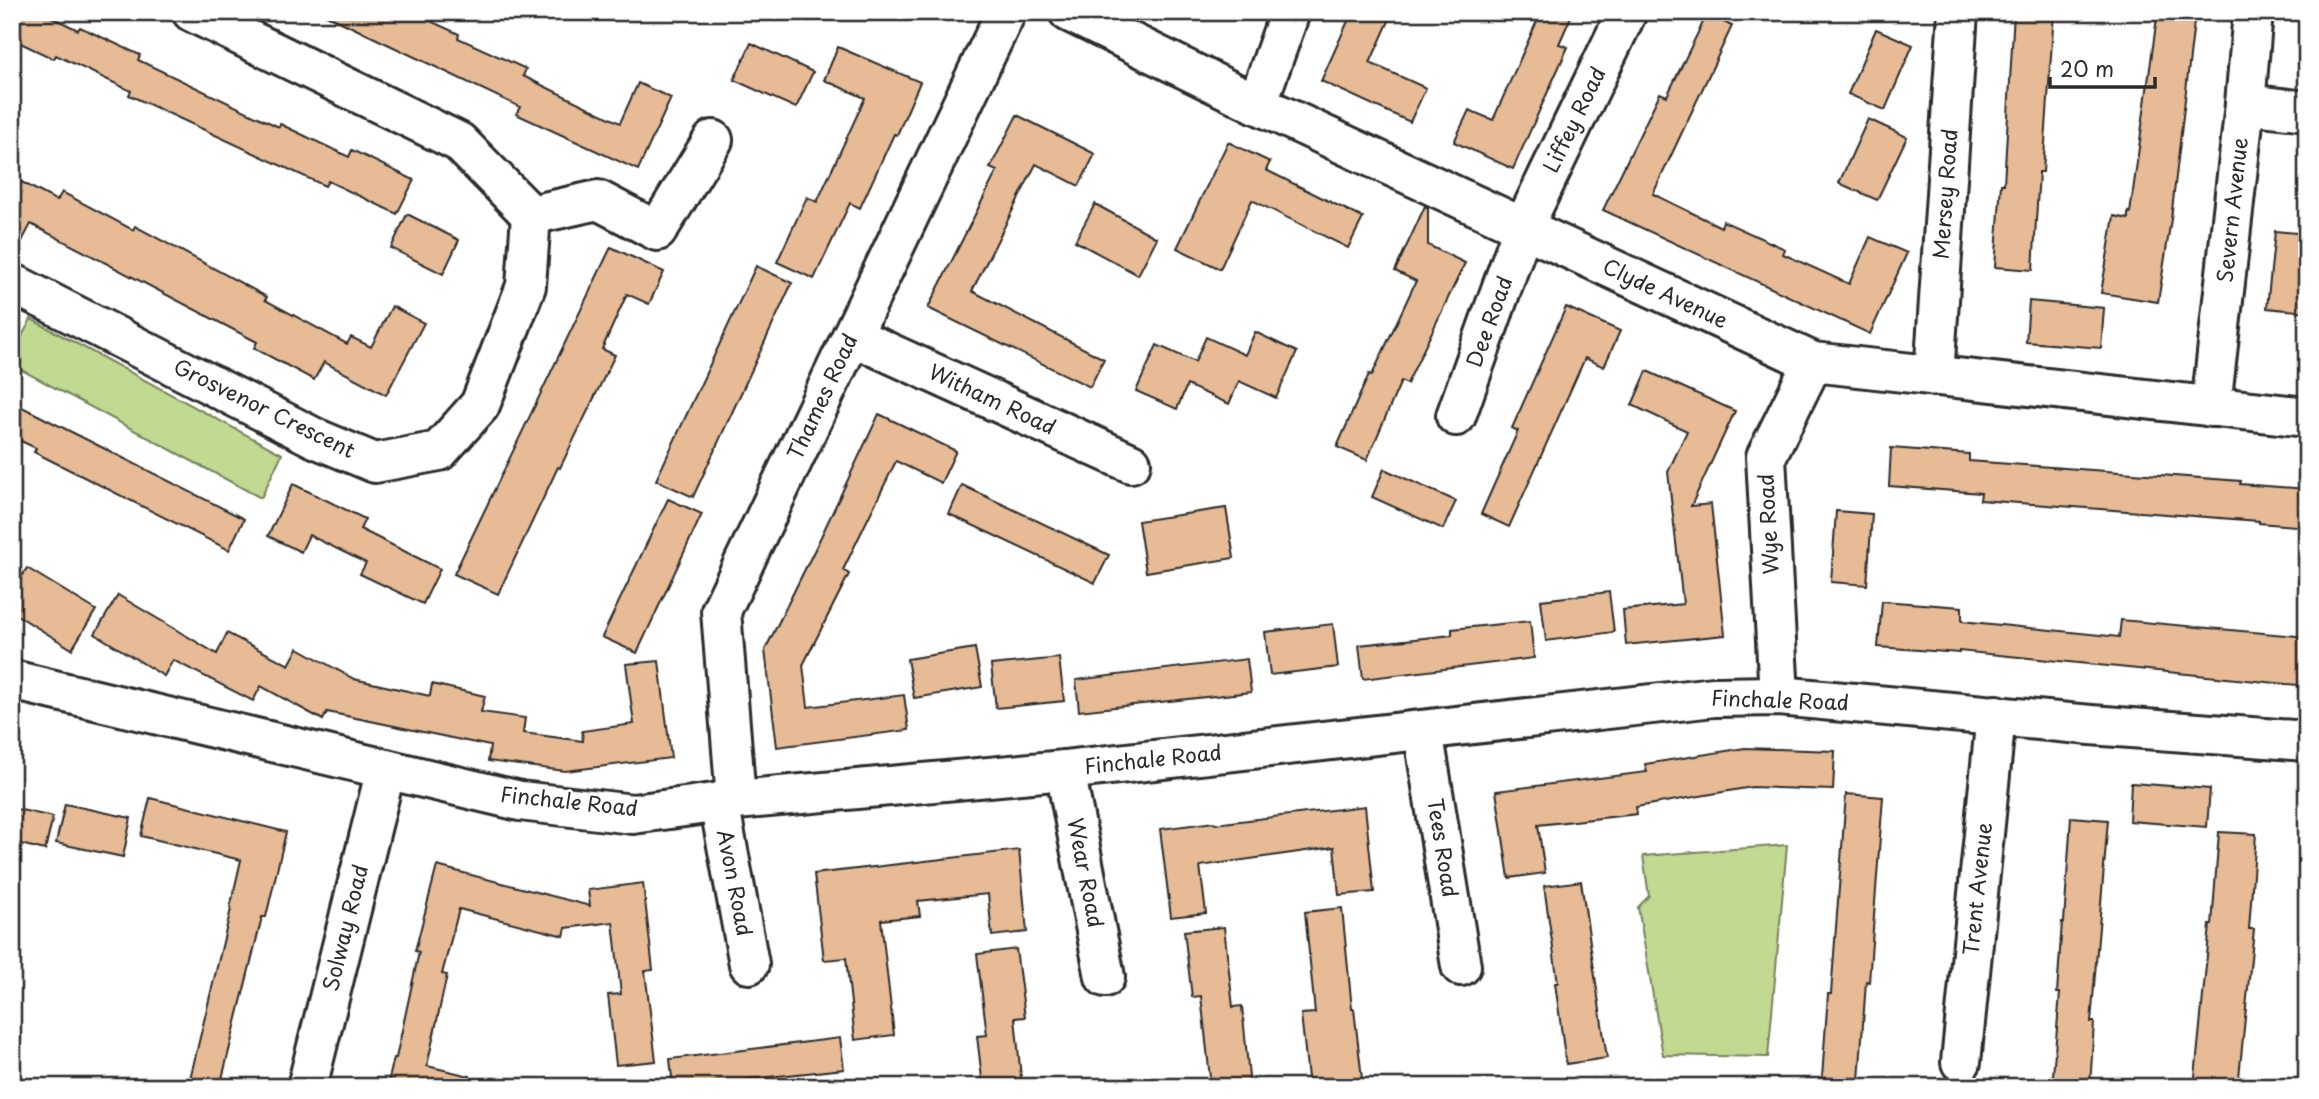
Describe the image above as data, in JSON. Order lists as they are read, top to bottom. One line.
{"streets":{"street":["Liffey Road","Mersey Road","Severn Avenue","Clyde Avenue","Dee Road","Thames Road","Witham Road","Grosvenor Crescent","Wye Road","Finchale Road","Tees Road","Wear Road","Avon Road","Trent Avenue","Solway Road"]},"crossings":[["Liffey Road","Clyde Avenue"],["Liffey Road","Dee Road"],["Mersey Road","Clyde Avenue"],["Severn Avenue","Clyde Avenue"],["Clyde Avenue","Dee Road"],["Clyde Avenue","Wye Road"],["Thames Road","Witham Road"],["Thames Road","Finchale Road"],["Thames Road","Avon Road"],["Wye Road","Finchale Road"],["Finchale Road","Tees Road"],["Finchale Road","Wear Road"],["Finchale Road","Avon Road"],["Finchale Road","Trent Avenue"],["Finchale Road","Solway Road"]],"scale_bar":"20 m"}
